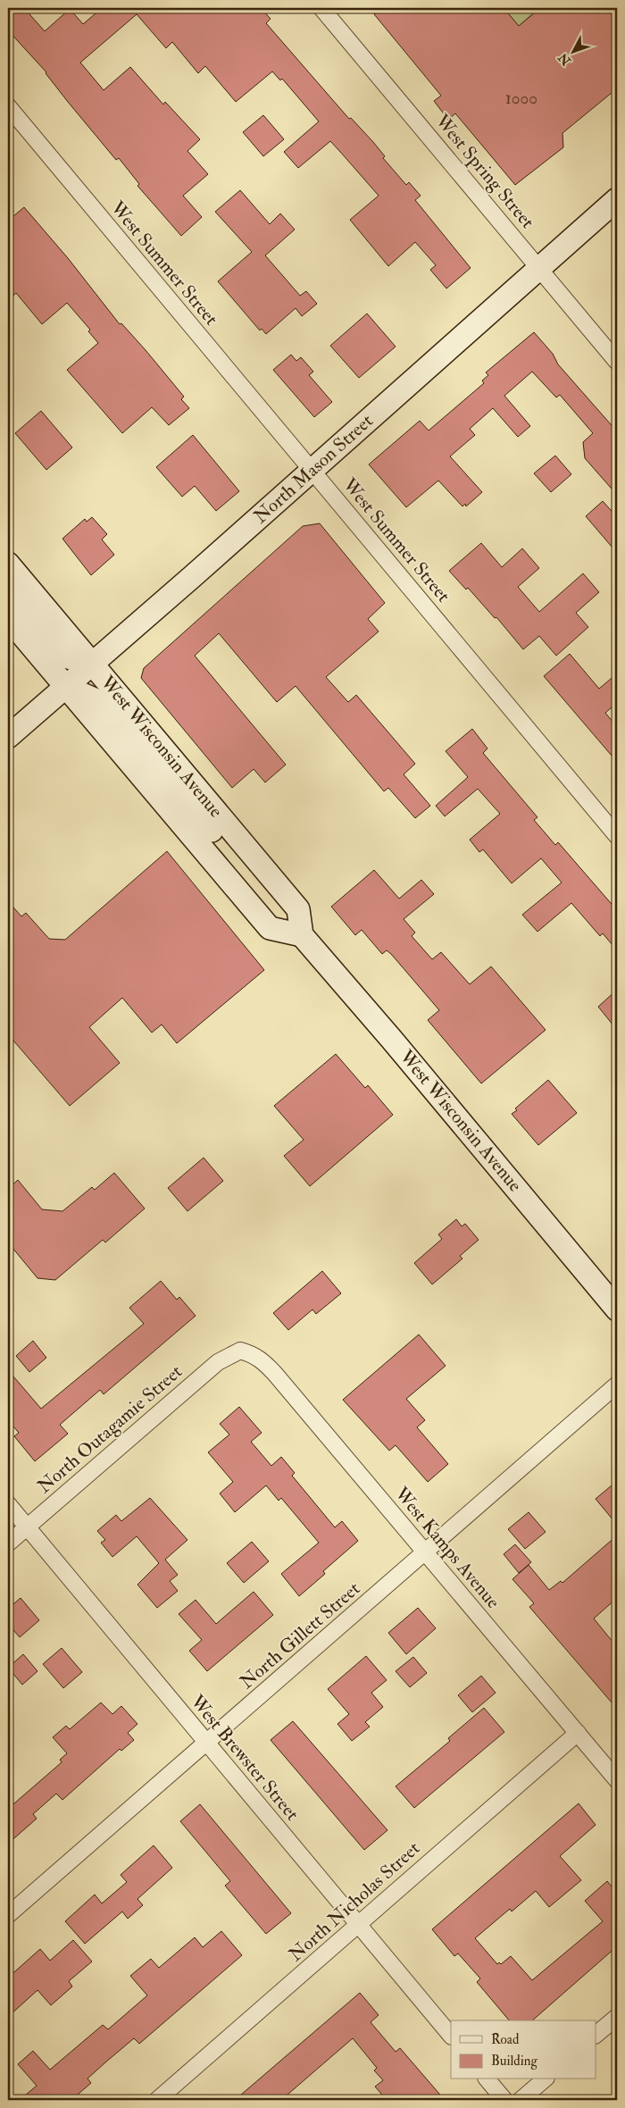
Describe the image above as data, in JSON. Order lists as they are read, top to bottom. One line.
{"streets":{"main road":["North Mason Street","West Wisconsin Avenue"],"street":["West Spring Street","West Summer Street","North Outagamie Street","West Kamps Avenue","North Gillett Street","West Brewster Street","North Nicholas Street"]},"crossings":[["West Spring Street","North Mason Street"],["West Summer Street","North Mason Street"],["North Mason Street","West Wisconsin Avenue"],["North Outagamie Street","West Kamps Avenue"],["North Outagamie Street","West Brewster Street"],["West Kamps Avenue","North Gillett Street"],["West Kamps Avenue","North Nicholas Street"],["North Gillett Street","West Brewster Street"],["West Brewster Street","North Nicholas Street"]],"house_numbers":["1000"],"legend":["Road","Building"],"north":"bottom left"}
